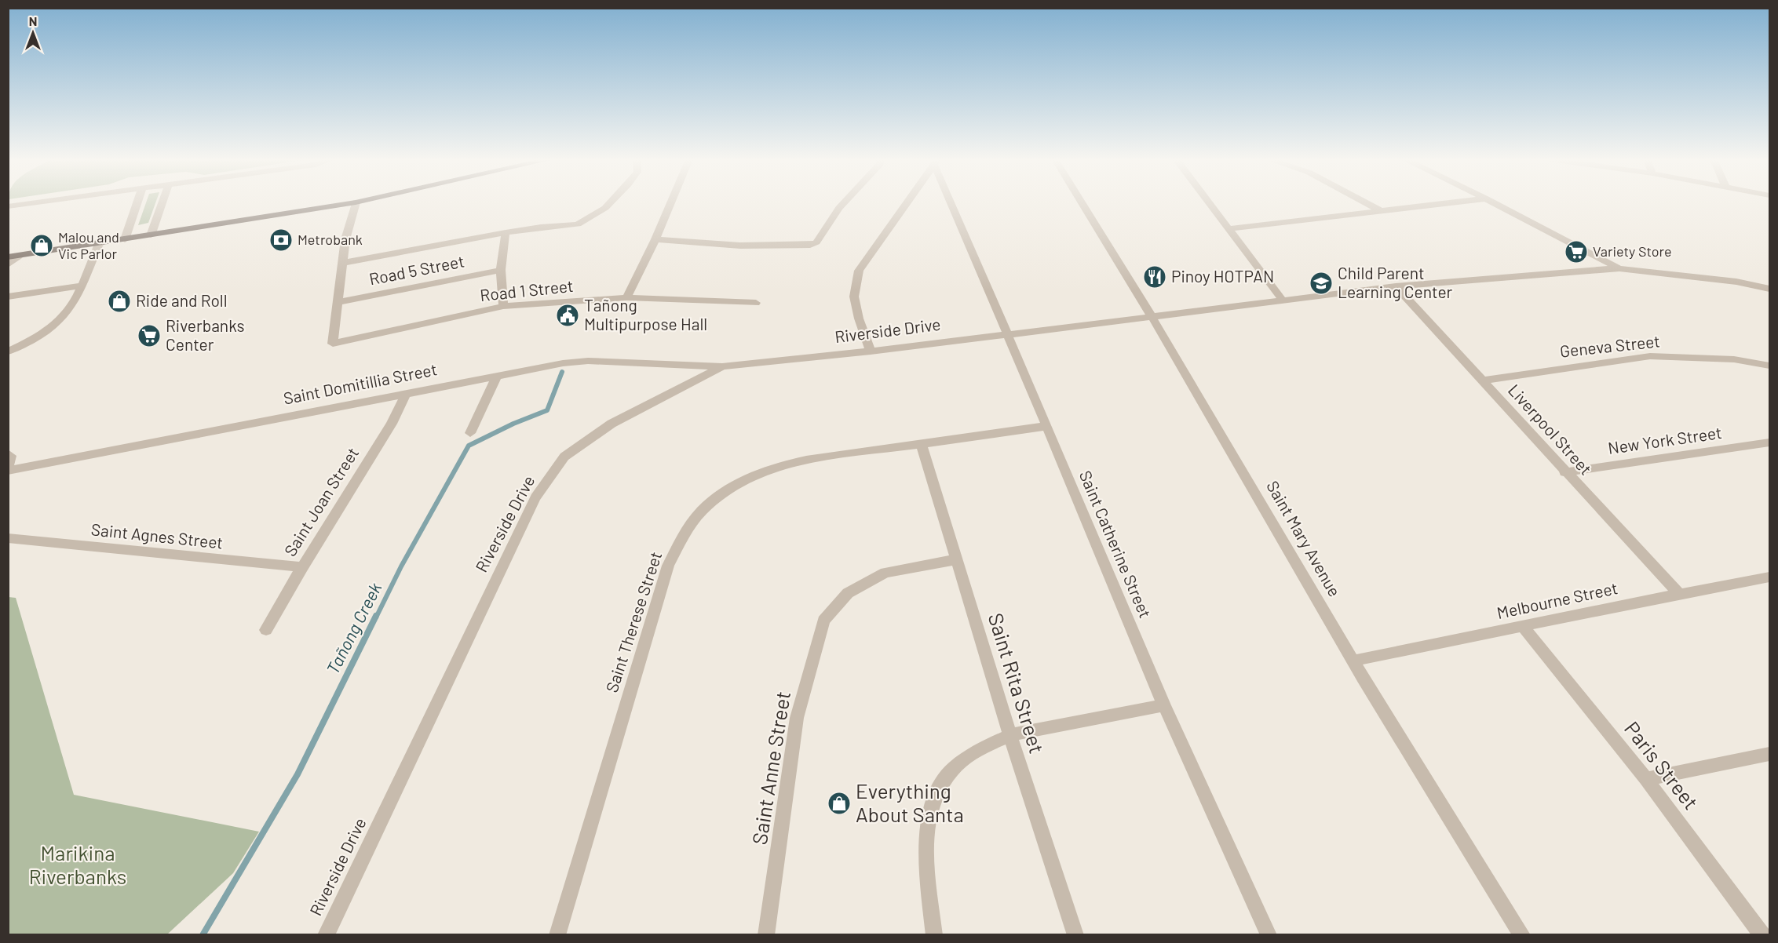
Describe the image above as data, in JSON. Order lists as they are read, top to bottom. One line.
{"streets":{"street":["Road 5 Street","Road 1 Street","Riverside Drive","Geneva Street","Saint Domitillia Street","Liverpool Street","New York Street","Saint Joan Street","Saint Agnes Street","Saint Mary Avenue","Saint Catherine Street","Melbourne Street","Saint Therese Street","Saint Rita Street","Paris Street","Saint Anne Street"]},"crossings":[["Road 5 Street","Road 1 Street"],["Riverside Drive","Saint Domitillia Street"],["Riverside Drive","Liverpool Street"],["Riverside Drive","Saint Mary Avenue"],["Riverside Drive","Saint Catherine Street"],["Geneva Street","Liverpool Street"],["Saint Domitillia Street","Saint Joan Street"],["Liverpool Street","New York Street"],["Liverpool Street","Melbourne Street"],["Saint Joan Street","Saint Agnes Street"],["Saint Mary Avenue","Melbourne Street"],["Saint Catherine Street","Saint Therese Street"],["Melbourne Street","Paris Street"],["Saint Therese Street","Saint Rita Street"],["Saint Rita Street","Saint Anne Street"]],"water":["Tañong Creek"],"parks":["Marikina Riverbanks"],"places":{"bank":["Metrobank"],"shop":["Malou and Vic Parlor","Ride and Roll","Everything About Santa"],"supermarket":["Variety Store","Riverbanks Center"],"restaurant":["Pinoy HOTPAN"],"school or university":["Child Parent Learning Center"],"public building":["Tañong Multipurpose Hall"]},"north":"top"}
